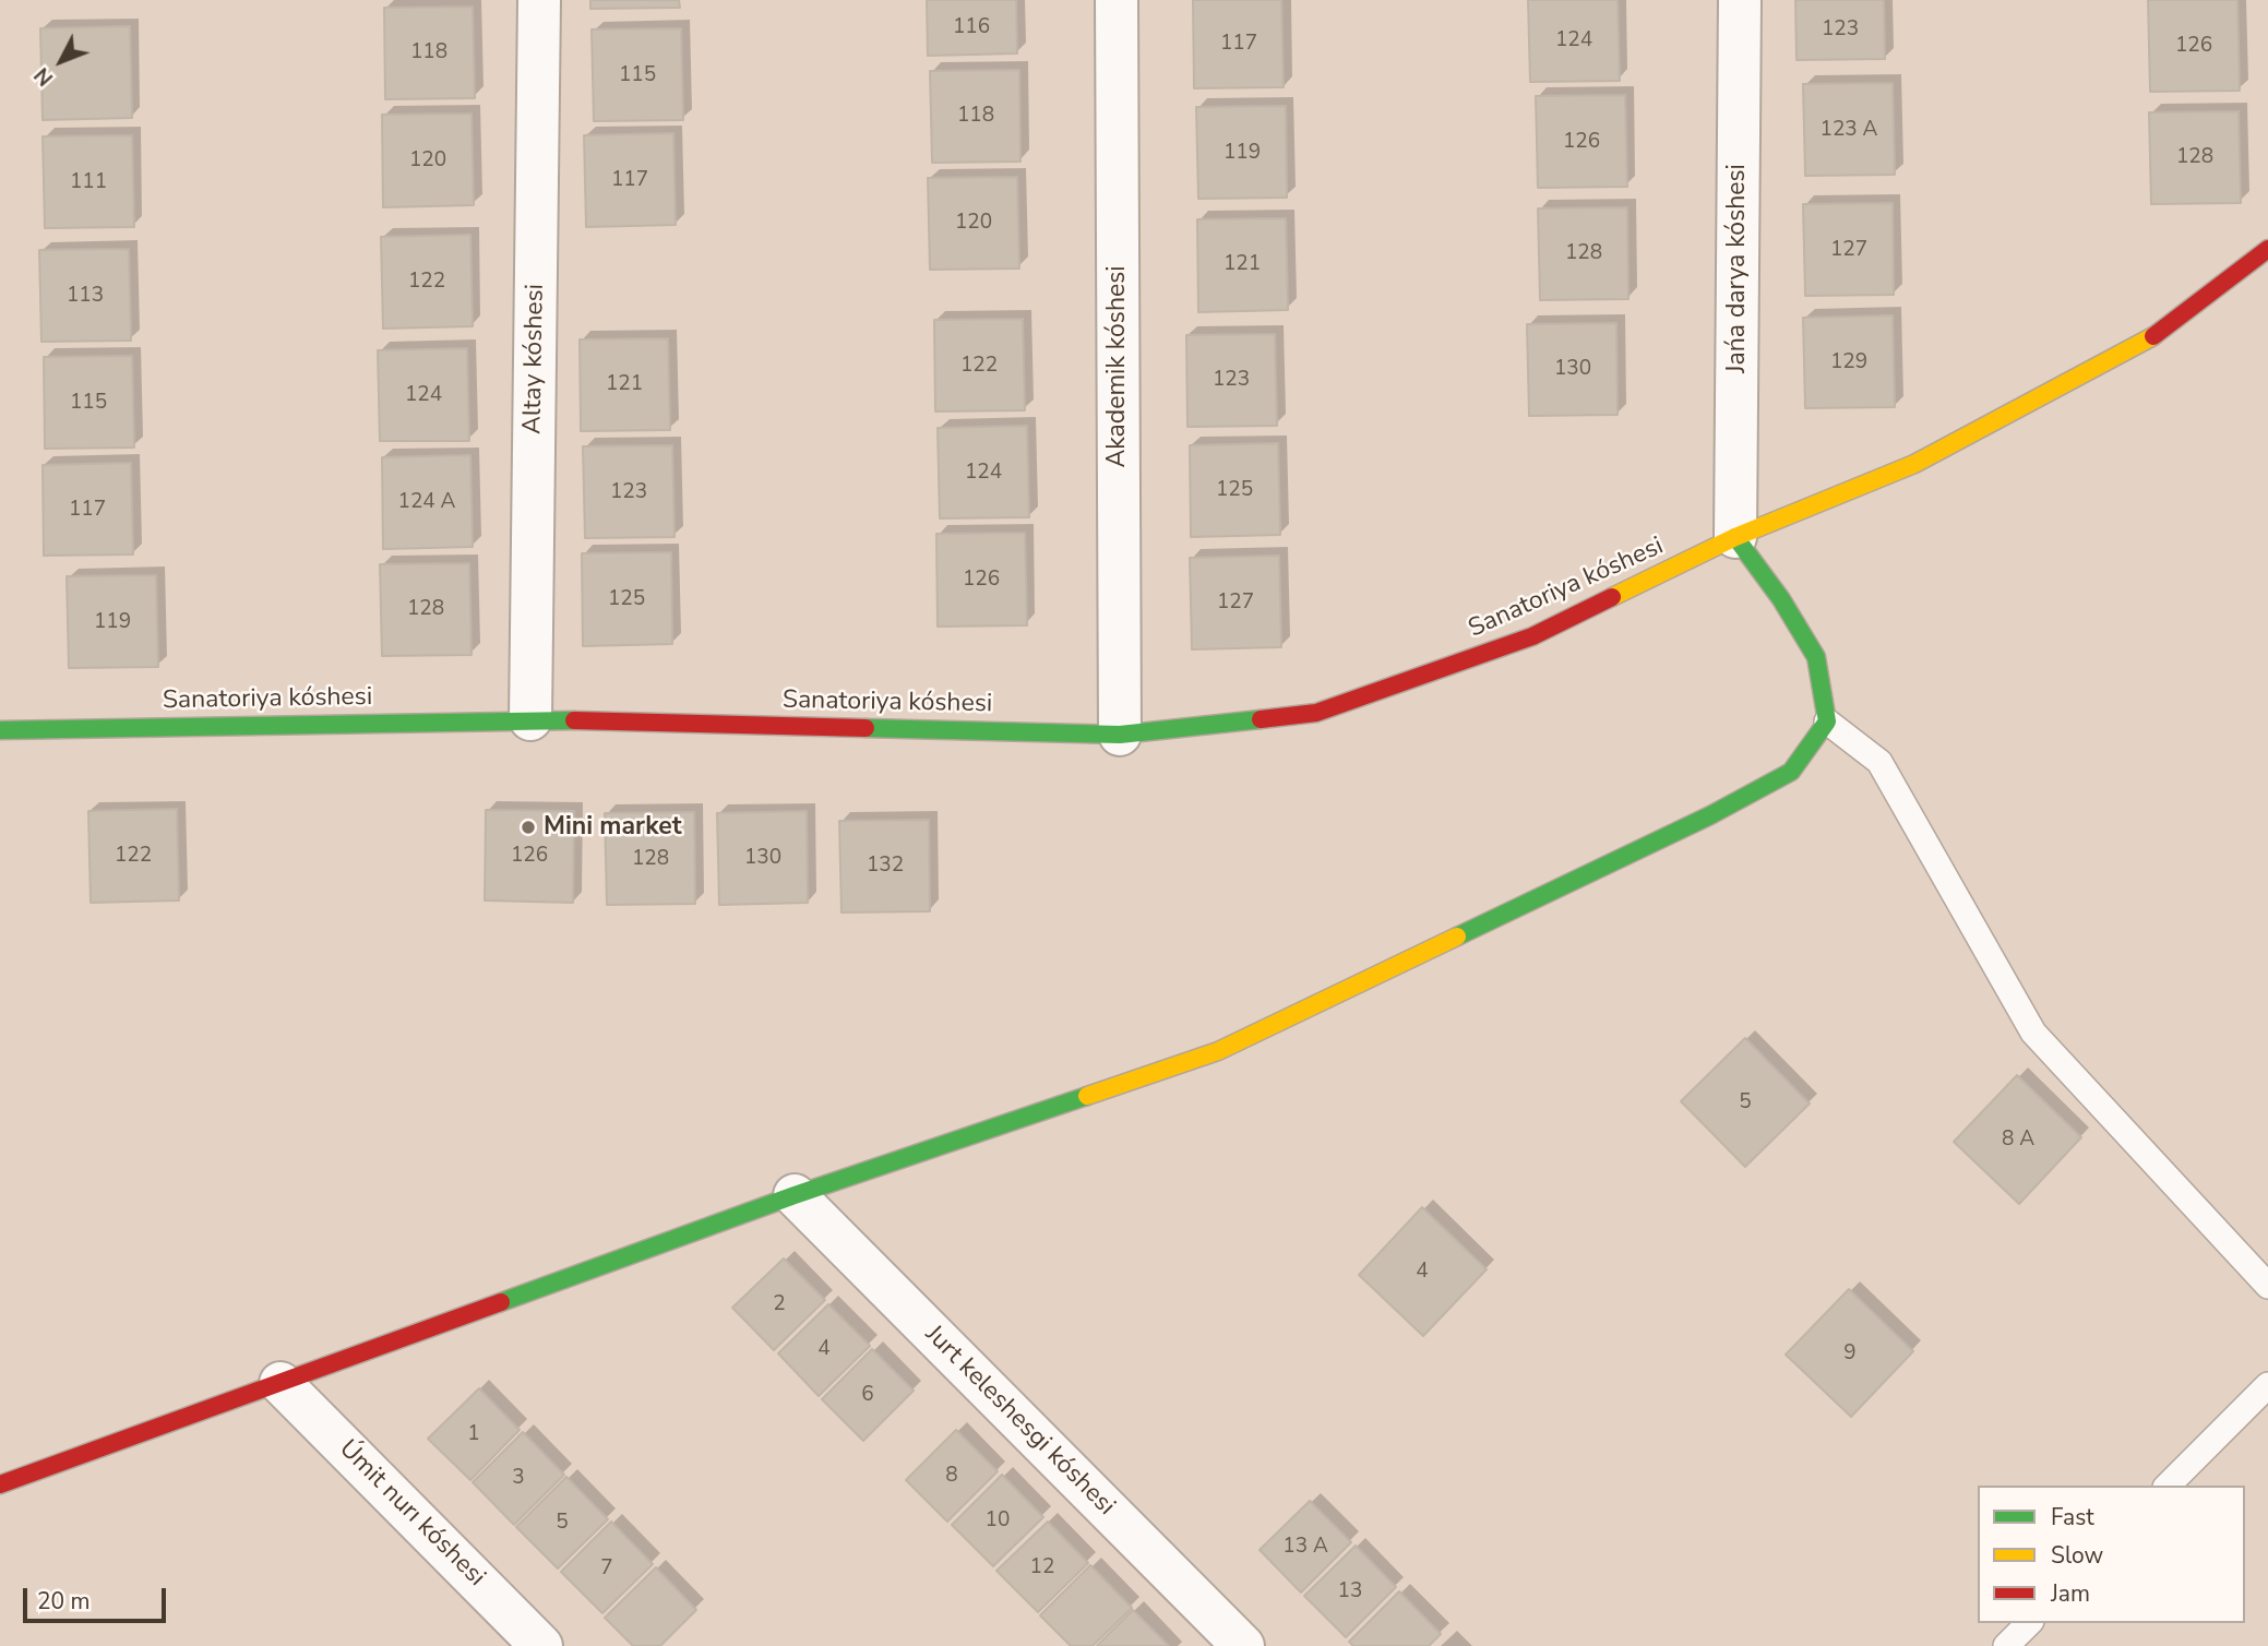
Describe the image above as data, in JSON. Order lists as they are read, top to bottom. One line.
{"streets":{"street":["Jańa darya kóshesi","Altay kóshesi","Akademik kóshesi","Sanatoriya kóshesi","Jurt keleshesgi kóshesi","Úmit nurı kóshesi"]},"crossings":[["Jańa darya kóshesi","Sanatoriya kóshesi"],["Altay kóshesi","Sanatoriya kóshesi"],["Akademik kóshesi","Sanatoriya kóshesi"]],"places":["Mini market"],"house_numbers":["116","123","124","117","126","118","115","118","123 А","126","119","128","120","117","111","120","127","128","121","122","113","129","122","130","123","121","124","115","124","125","123","124 А","117","126","125","127","128","119","122","126","130","128","132","5","8 А","4","2","4","9","6","1","8","3","10","5","13 А","12","7","13"],"legend":["Fast","Slow","Jam"],"scale_bar":"20 m","north":"bottom left"}
